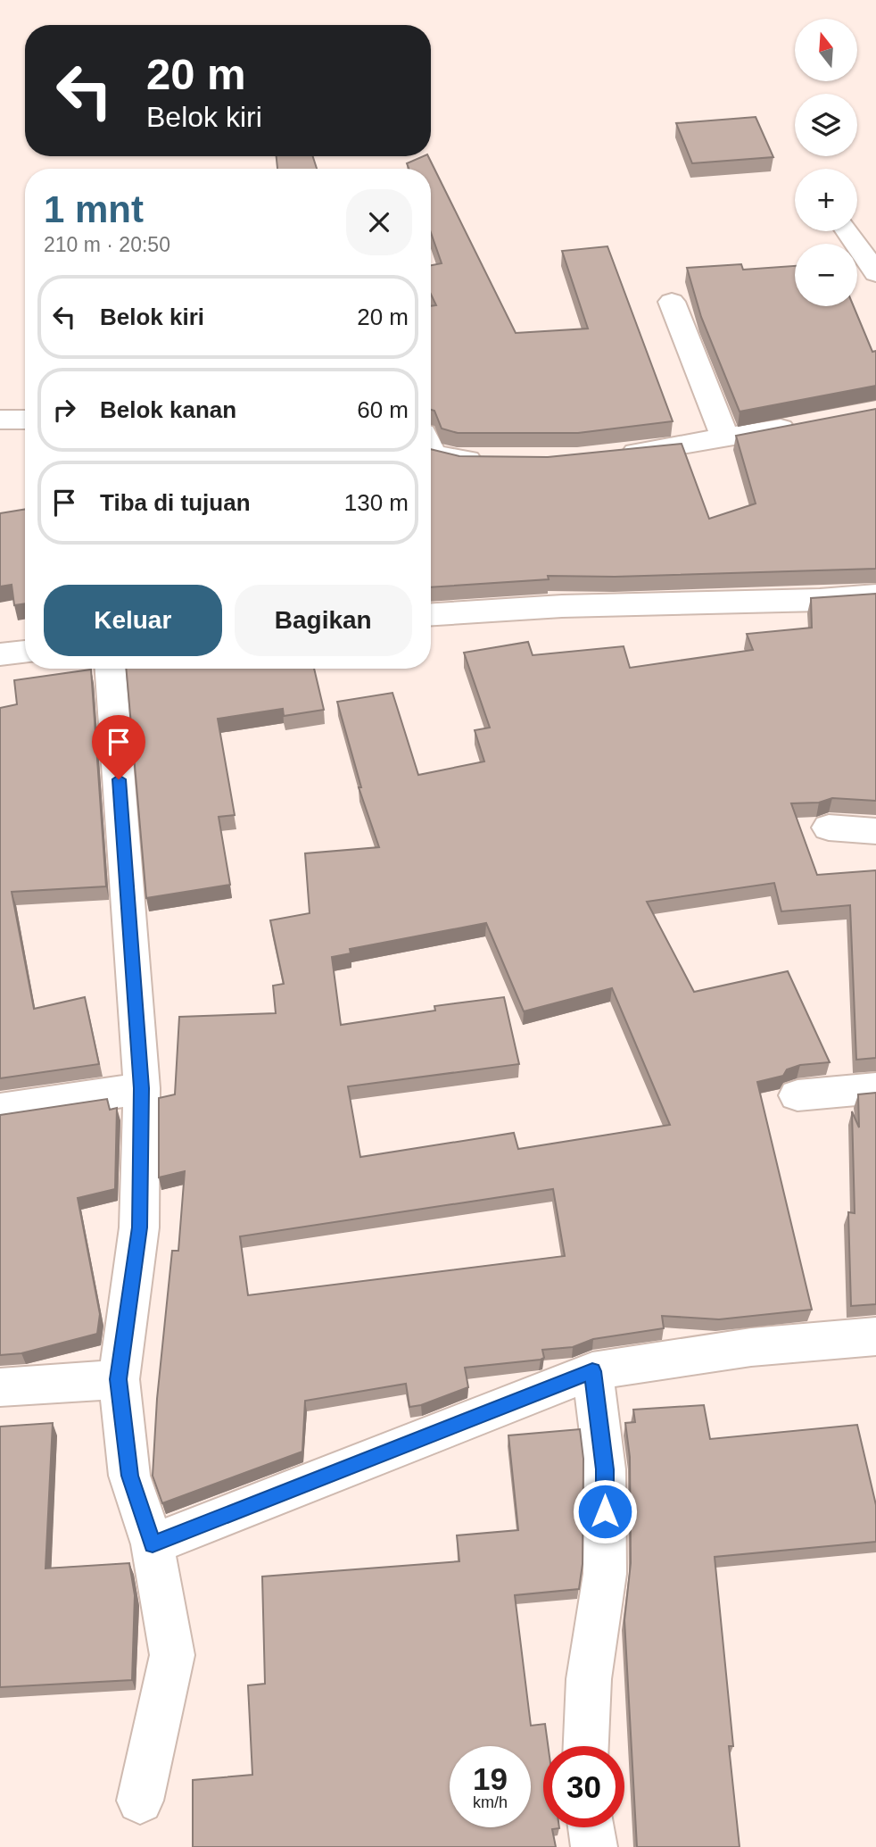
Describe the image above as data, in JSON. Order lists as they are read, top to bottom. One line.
{"north":"top","page":{"map_buttons":["+","−"],"turn":["20 m","Belok kiri"],"heading":["1 mnt","210 m · 20:50"],"list":[{"name":"Belok kiri","value":"20 m"},{"name":"Belok kanan","value":"60 m"},{"name":"Tiba di tujuan","value":"130 m"}],"buttons":["Keluar","Bagikan"],"speed":"19 km/h","limit":"30"}}
